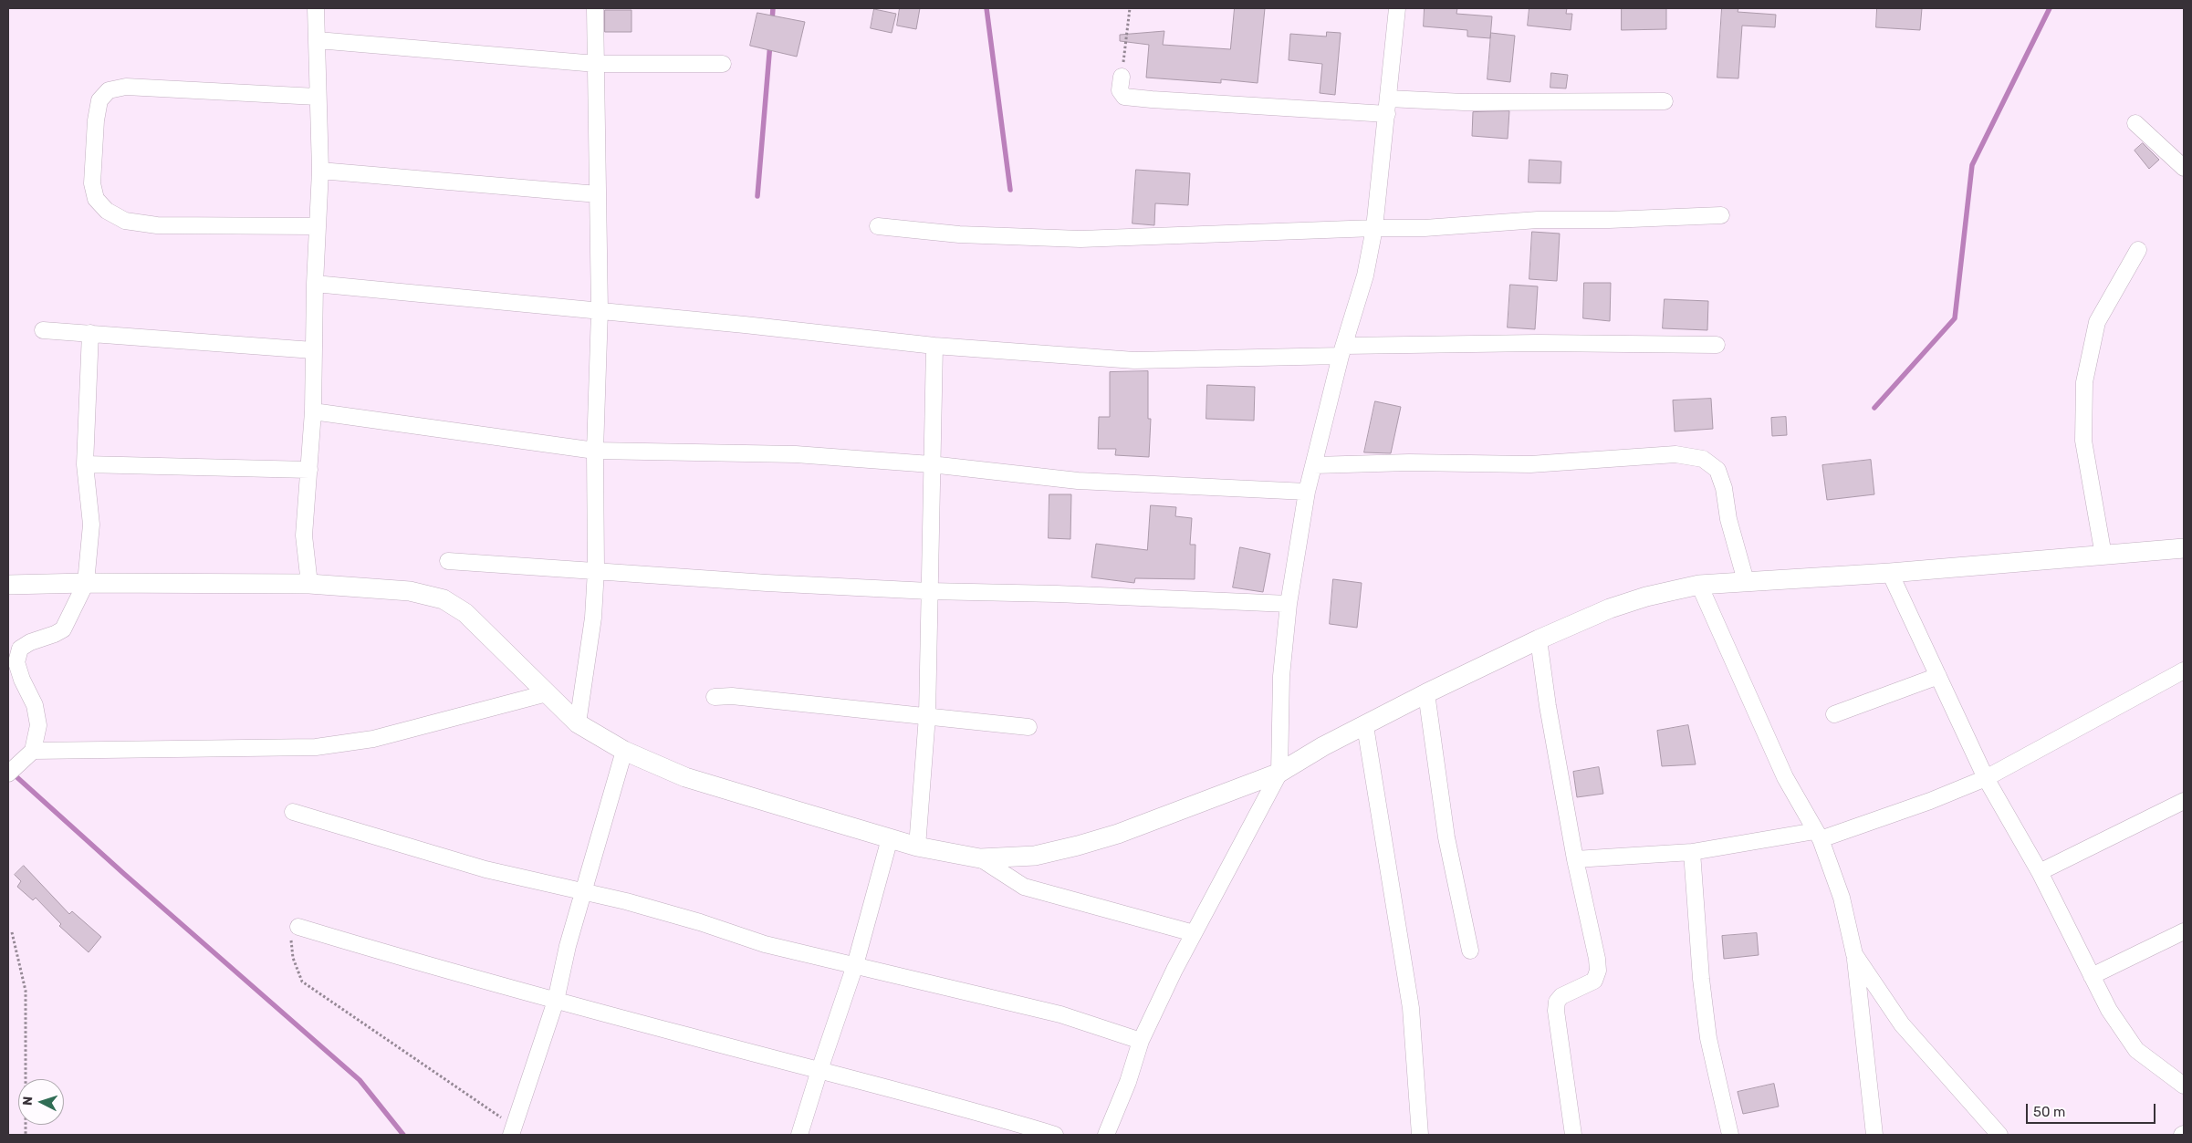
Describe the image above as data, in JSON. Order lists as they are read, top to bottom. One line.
{"scale_bar":"50 m","north":"left"}
